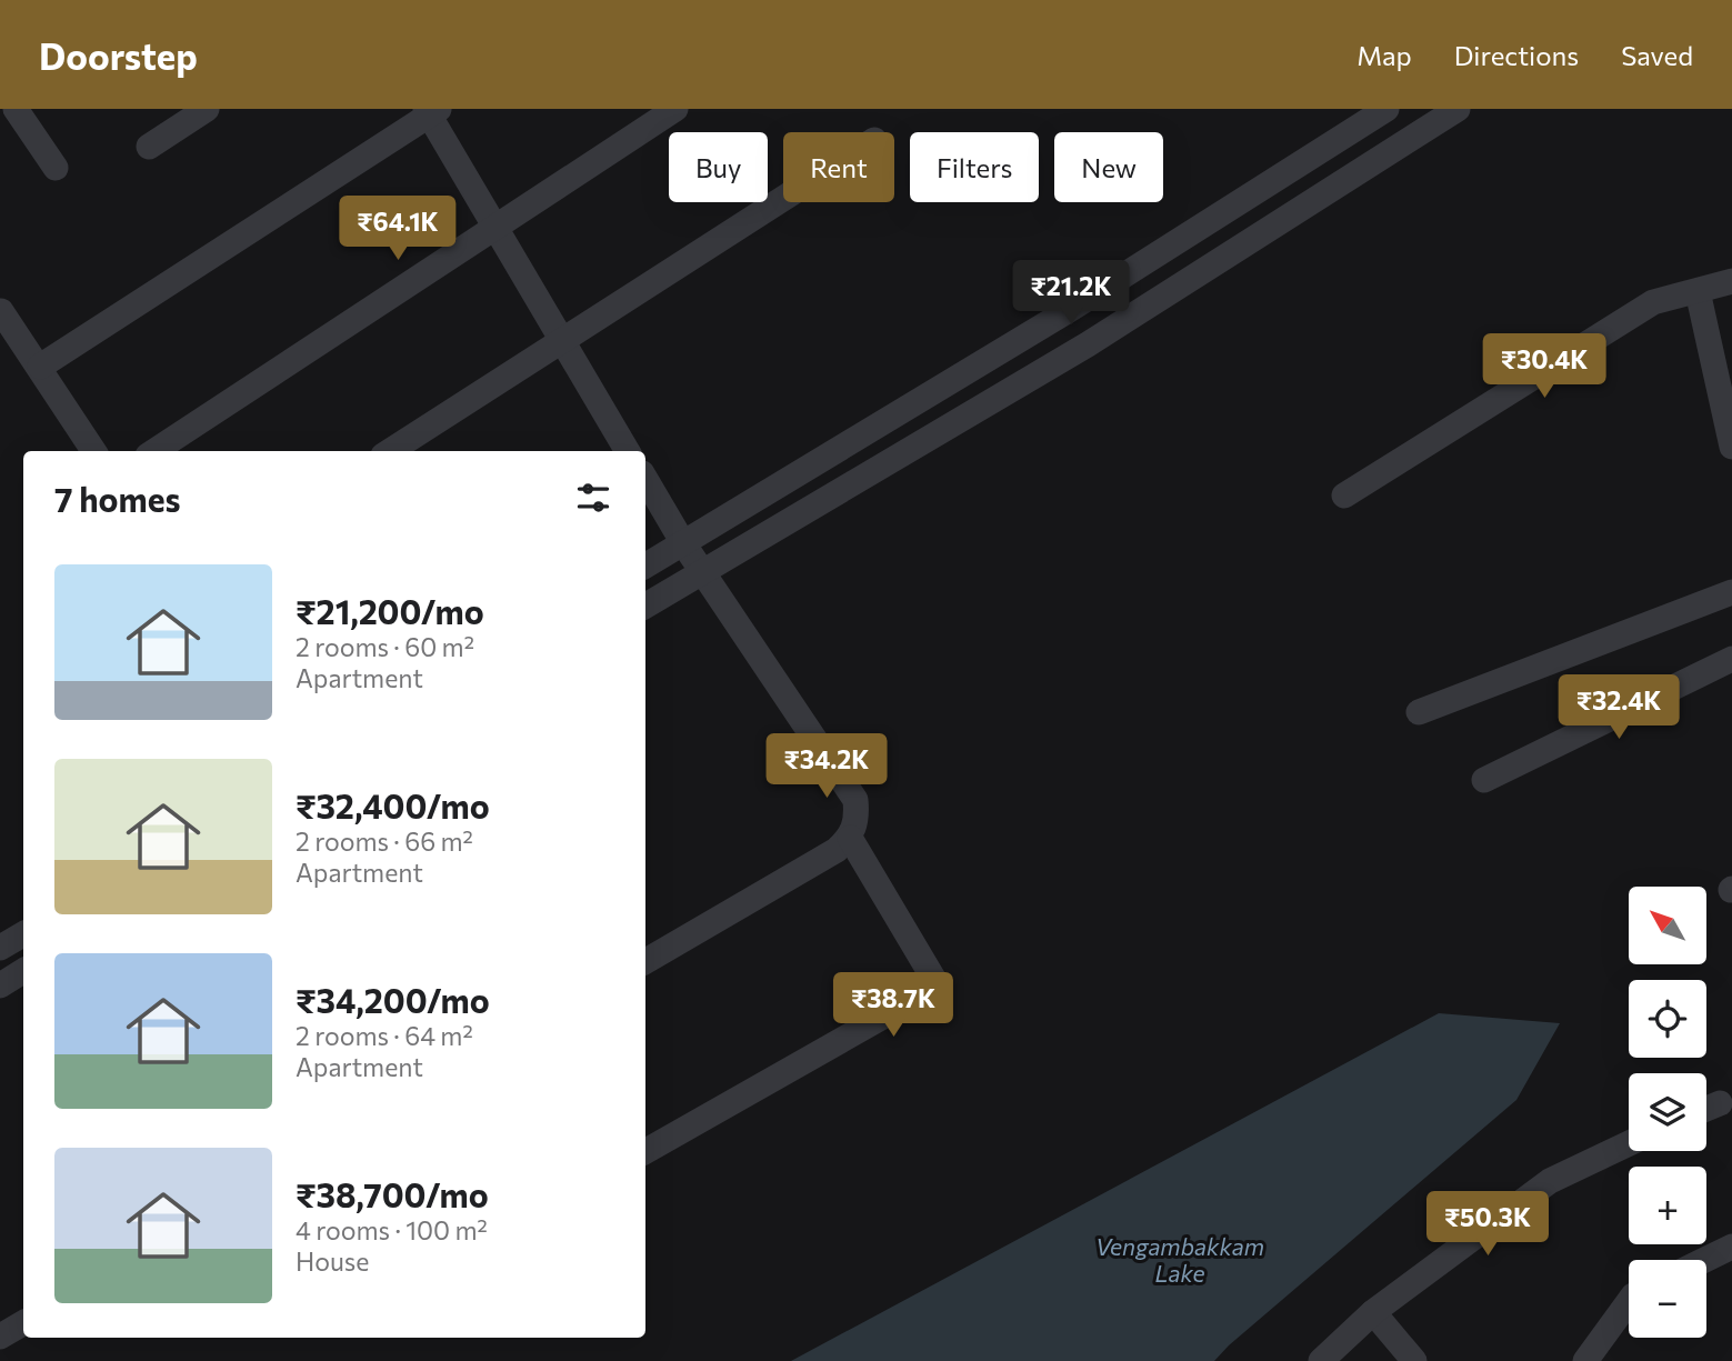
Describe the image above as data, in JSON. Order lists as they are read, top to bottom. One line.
{"water":["Vengambakkam Lake"],"north":"top left","page":{"header":"Doorstep","nav":["Map","Directions","Saved"],"chip":["Buy","Rent","Filters","New"],"price":["₹64.1K","₹21.2K","₹30.4K","₹32.4K","₹34.2K","₹38.7K","₹50.3K"],"heading":"7 homes","list":[{"name":"₹21,200/mo","note":"2 rooms · 60 m² · Apartment"},{"name":"₹32,400/mo","note":"2 rooms · 66 m² · Apartment"},{"name":"₹34,200/mo","note":"2 rooms · 64 m² · Apartment"},{"name":"₹38,700/mo","note":"4 rooms · 100 m² · House"}],"map_buttons":["+","−"]}}
